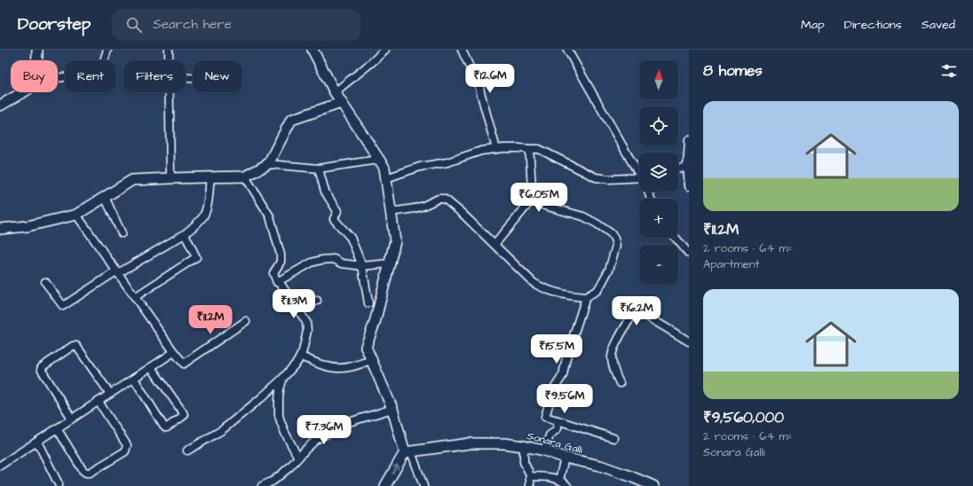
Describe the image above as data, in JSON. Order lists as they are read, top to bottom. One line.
{"streets":{"street":["Sonara Galli"]},"north":"top","page":{"header":"Doorstep","search":"Search here","nav":["Map","Directions","Saved"],"heading":"8 homes","map_buttons":["+","−"],"chip":["Buy","Rent","Filters","New"],"price":["₹12.6M","₹6.05M","₹11.3M","₹16.2M","₹11.2M","₹15.5M","₹9.56M","₹7.36M"],"list":[{"name":"₹11.2M","note":"2 rooms · 64 m² · Apartment"},{"name":"₹9,560,000","note":"2 rooms · 64 m² · Sonara Galli"}]}}
